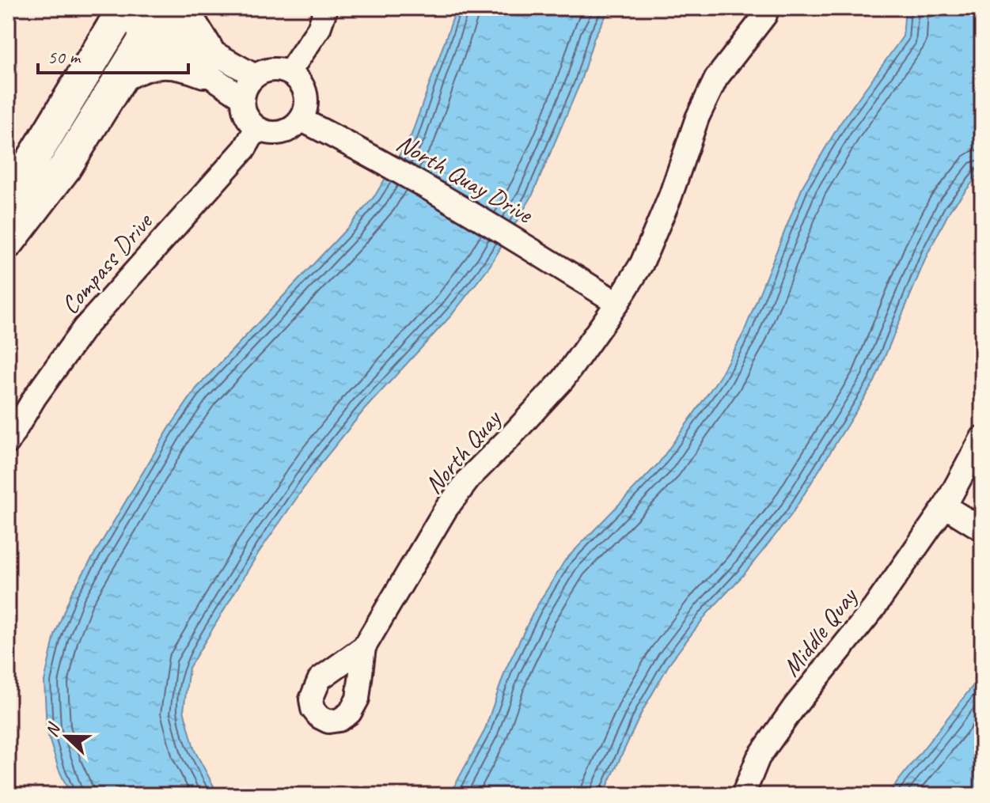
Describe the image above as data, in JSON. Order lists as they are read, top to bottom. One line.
{"streets":{"street":["North Quay Drive","Compass Drive","North Quay","Middle Quay"]},"crossings":[["North Quay Drive","Compass Drive"],["North Quay Drive","North Quay"]],"scale_bar":"50 m","north":"left"}
